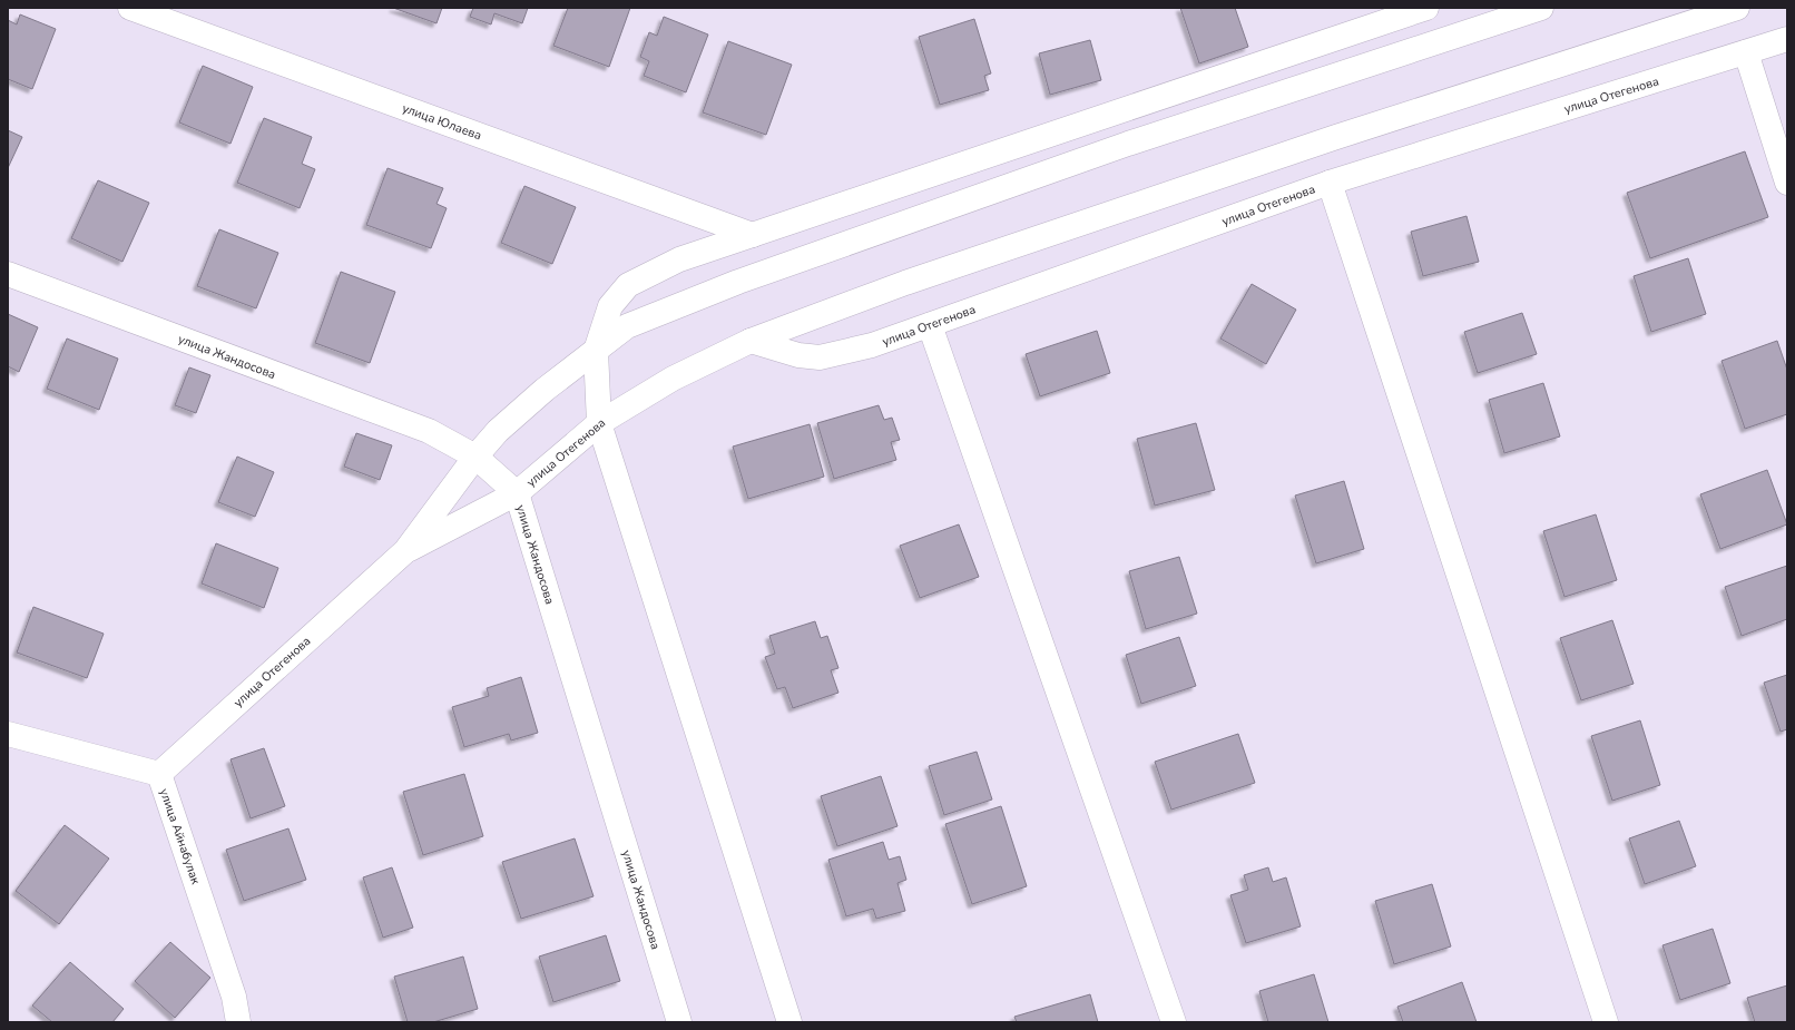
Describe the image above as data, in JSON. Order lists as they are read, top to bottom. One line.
{"streets":{"street":["улица Отегенова","улица Юлаева","улица Жандосова","улица Айнабулак"]},"crossings":[["улица Отегенова","улица Жандосова"],["улица Отегенова","улица Айнабулак"]]}
